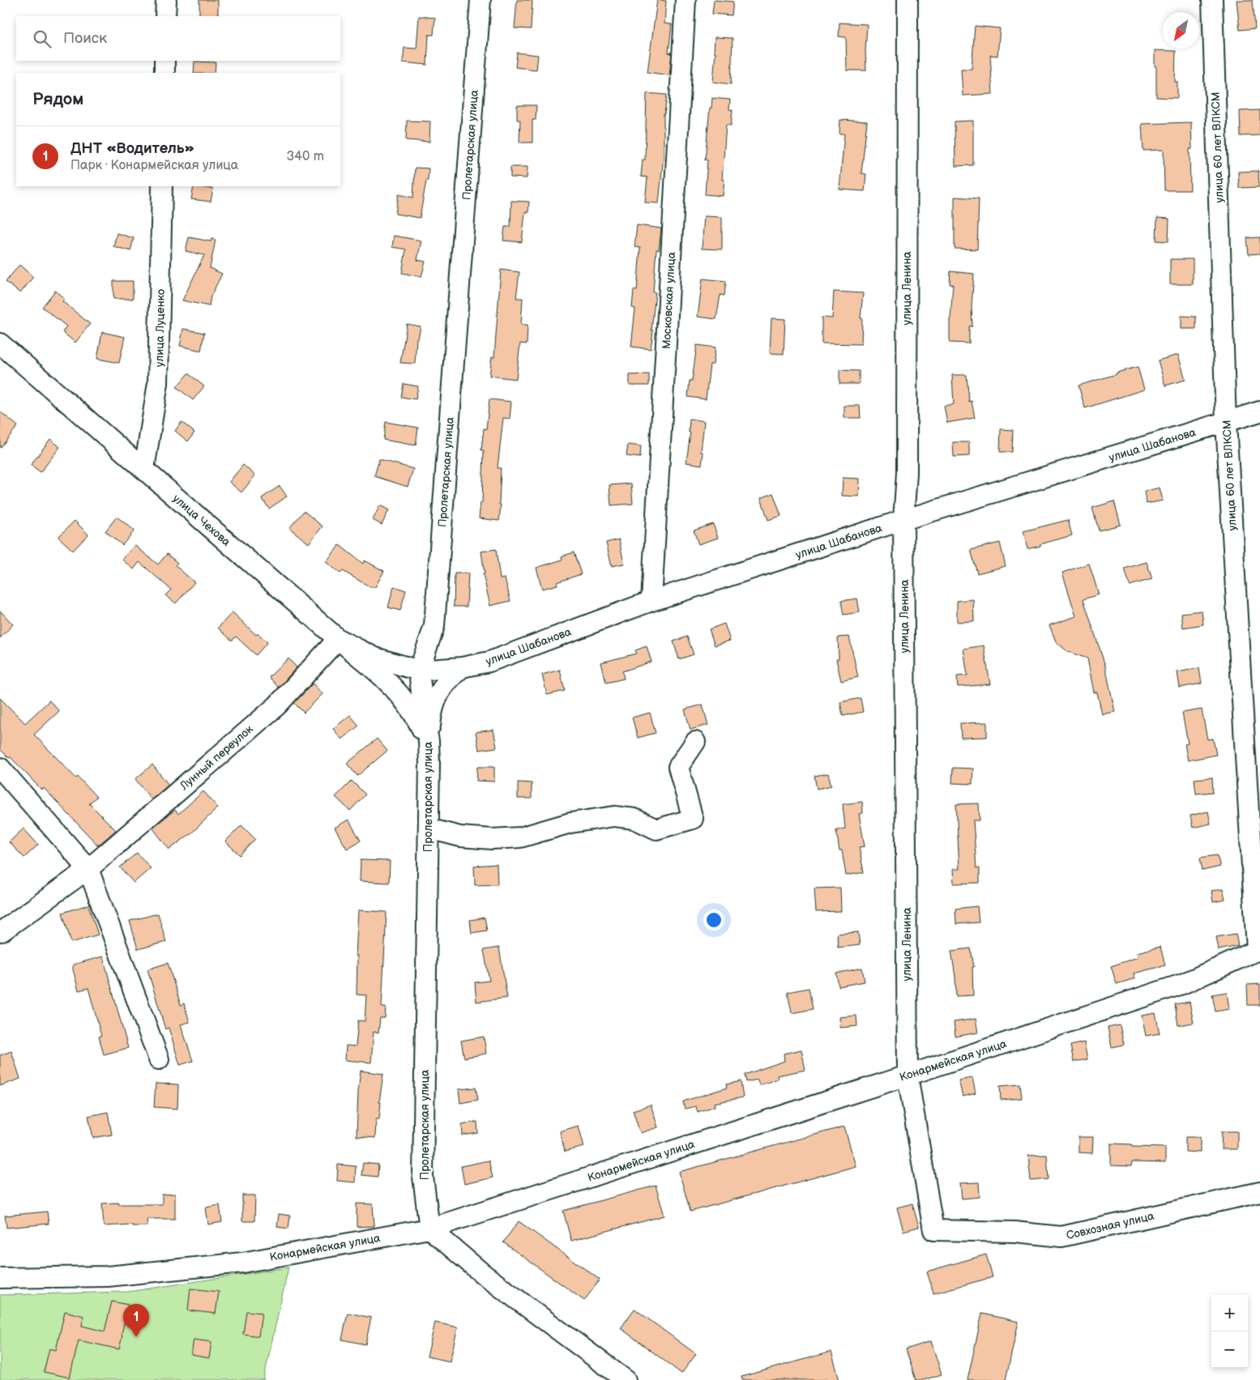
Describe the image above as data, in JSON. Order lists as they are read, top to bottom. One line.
{"streets":{"street":["Пролетарская улица","улица 60 лет ВЛКСМ","улица Ленина","Московская улица","улица Луценко","улица Шабанова","улица Чехова","Лунный переулок","Конармейская улица","Совхозная улица"]},"crossings":[["Пролетарская улица","улица Шабанова"],["Пролетарская улица","улица Чехова"],["Пролетарская улица","Конармейская улица"],["улица 60 лет ВЛКСМ","улица Шабанова"],["улица 60 лет ВЛКСМ","Конармейская улица"],["улица Ленина","улица Шабанова"],["улица Ленина","Конармейская улица"],["улица Ленина","Совхозная улица"],["Московская улица","улица Шабанова"],["улица Луценко","улица Чехова"],["улица Шабанова","улица Чехова"],["улица Чехова","Лунный переулок"]],"north":"bottom left","page":{"search":"Поиск","heading":"Рядом","list":[{"mark":"1","name":"ДНТ «Водитель»","note":"Парк · Конармейская улица","value":"340 m"}],"map_buttons":["+","−"],"pins":"1"}}
